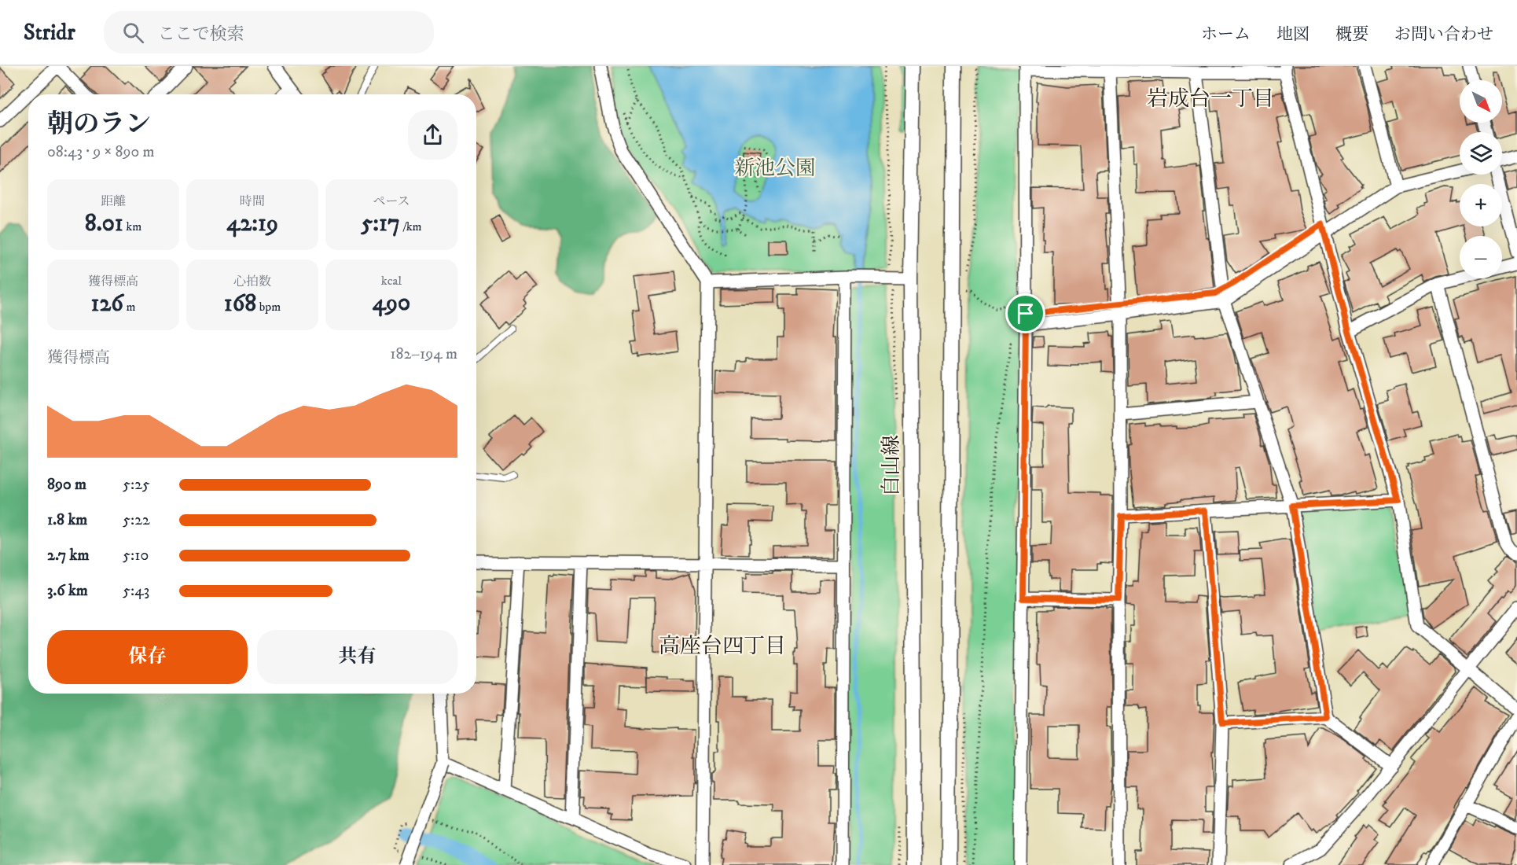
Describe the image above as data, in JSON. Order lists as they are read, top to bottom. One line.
{"streets":{"street":["白山線"]},"districts":["岩成台一丁目","高座台四丁目"],"parks":["新池公園"],"north":"bottom right","page":{"header":"Stridr","search":"ここで検索","nav":["ホーム","地図","概要","お問い合わせ"],"map_buttons":["+","−"],"heading":["朝のラン","08:43 · 9 × 890 m"],"stats":[["距離","8.01 km"],["時間","42:19"],["ペース","5:17 /km"],["獲得標高","126 m"],["心拍数","168 bpm"],["kcal","490"]],"chart":["獲得標高","182–194 m"],"list":[{"name":"890 m","note":"5:25"},{"name":"1.8 km","note":"5:22"},{"name":"2.7 km","note":"5:10"},{"name":"3.6 km","note":"5:43"}],"buttons":["保存","共有"]}}
